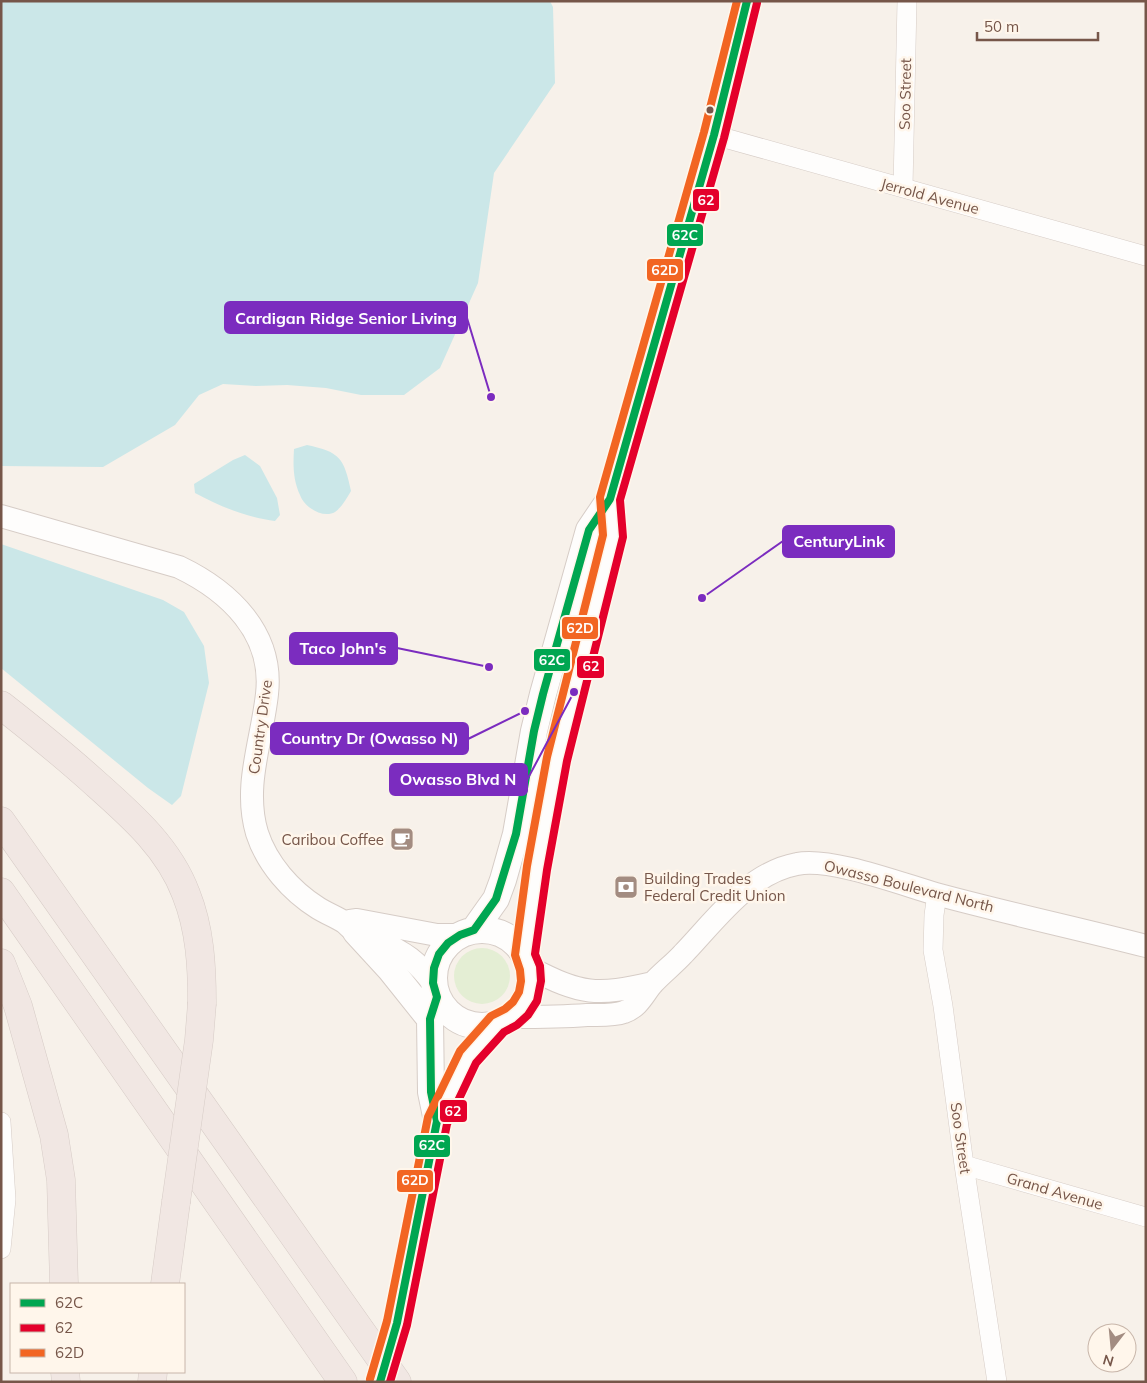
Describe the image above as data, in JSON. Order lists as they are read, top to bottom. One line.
{"streets":{"street":["Soo Street","Jerrold Avenue","Country Drive","Owasso Boulevard North","Grand Avenue"]},"crossings":[["Soo Street","Jerrold Avenue"],["Soo Street","Owasso Boulevard North"],["Soo Street","Grand Avenue"],["Country Drive","Owasso Boulevard North"]],"places":{"other":["Cardigan Ridge Senior Living","CenturyLink","Taco John's","Owasso Blvd N","Country Dr (Owasso N)"],"cafe":["Caribou Coffee"],"bank":["Building Trades Federal Credit Union"]},"lines":["transit line 62C","transit line 62D","transit line 62"],"legend":["62C","62","62D"],"scale_bar":"50 m","north":"bottom"}
